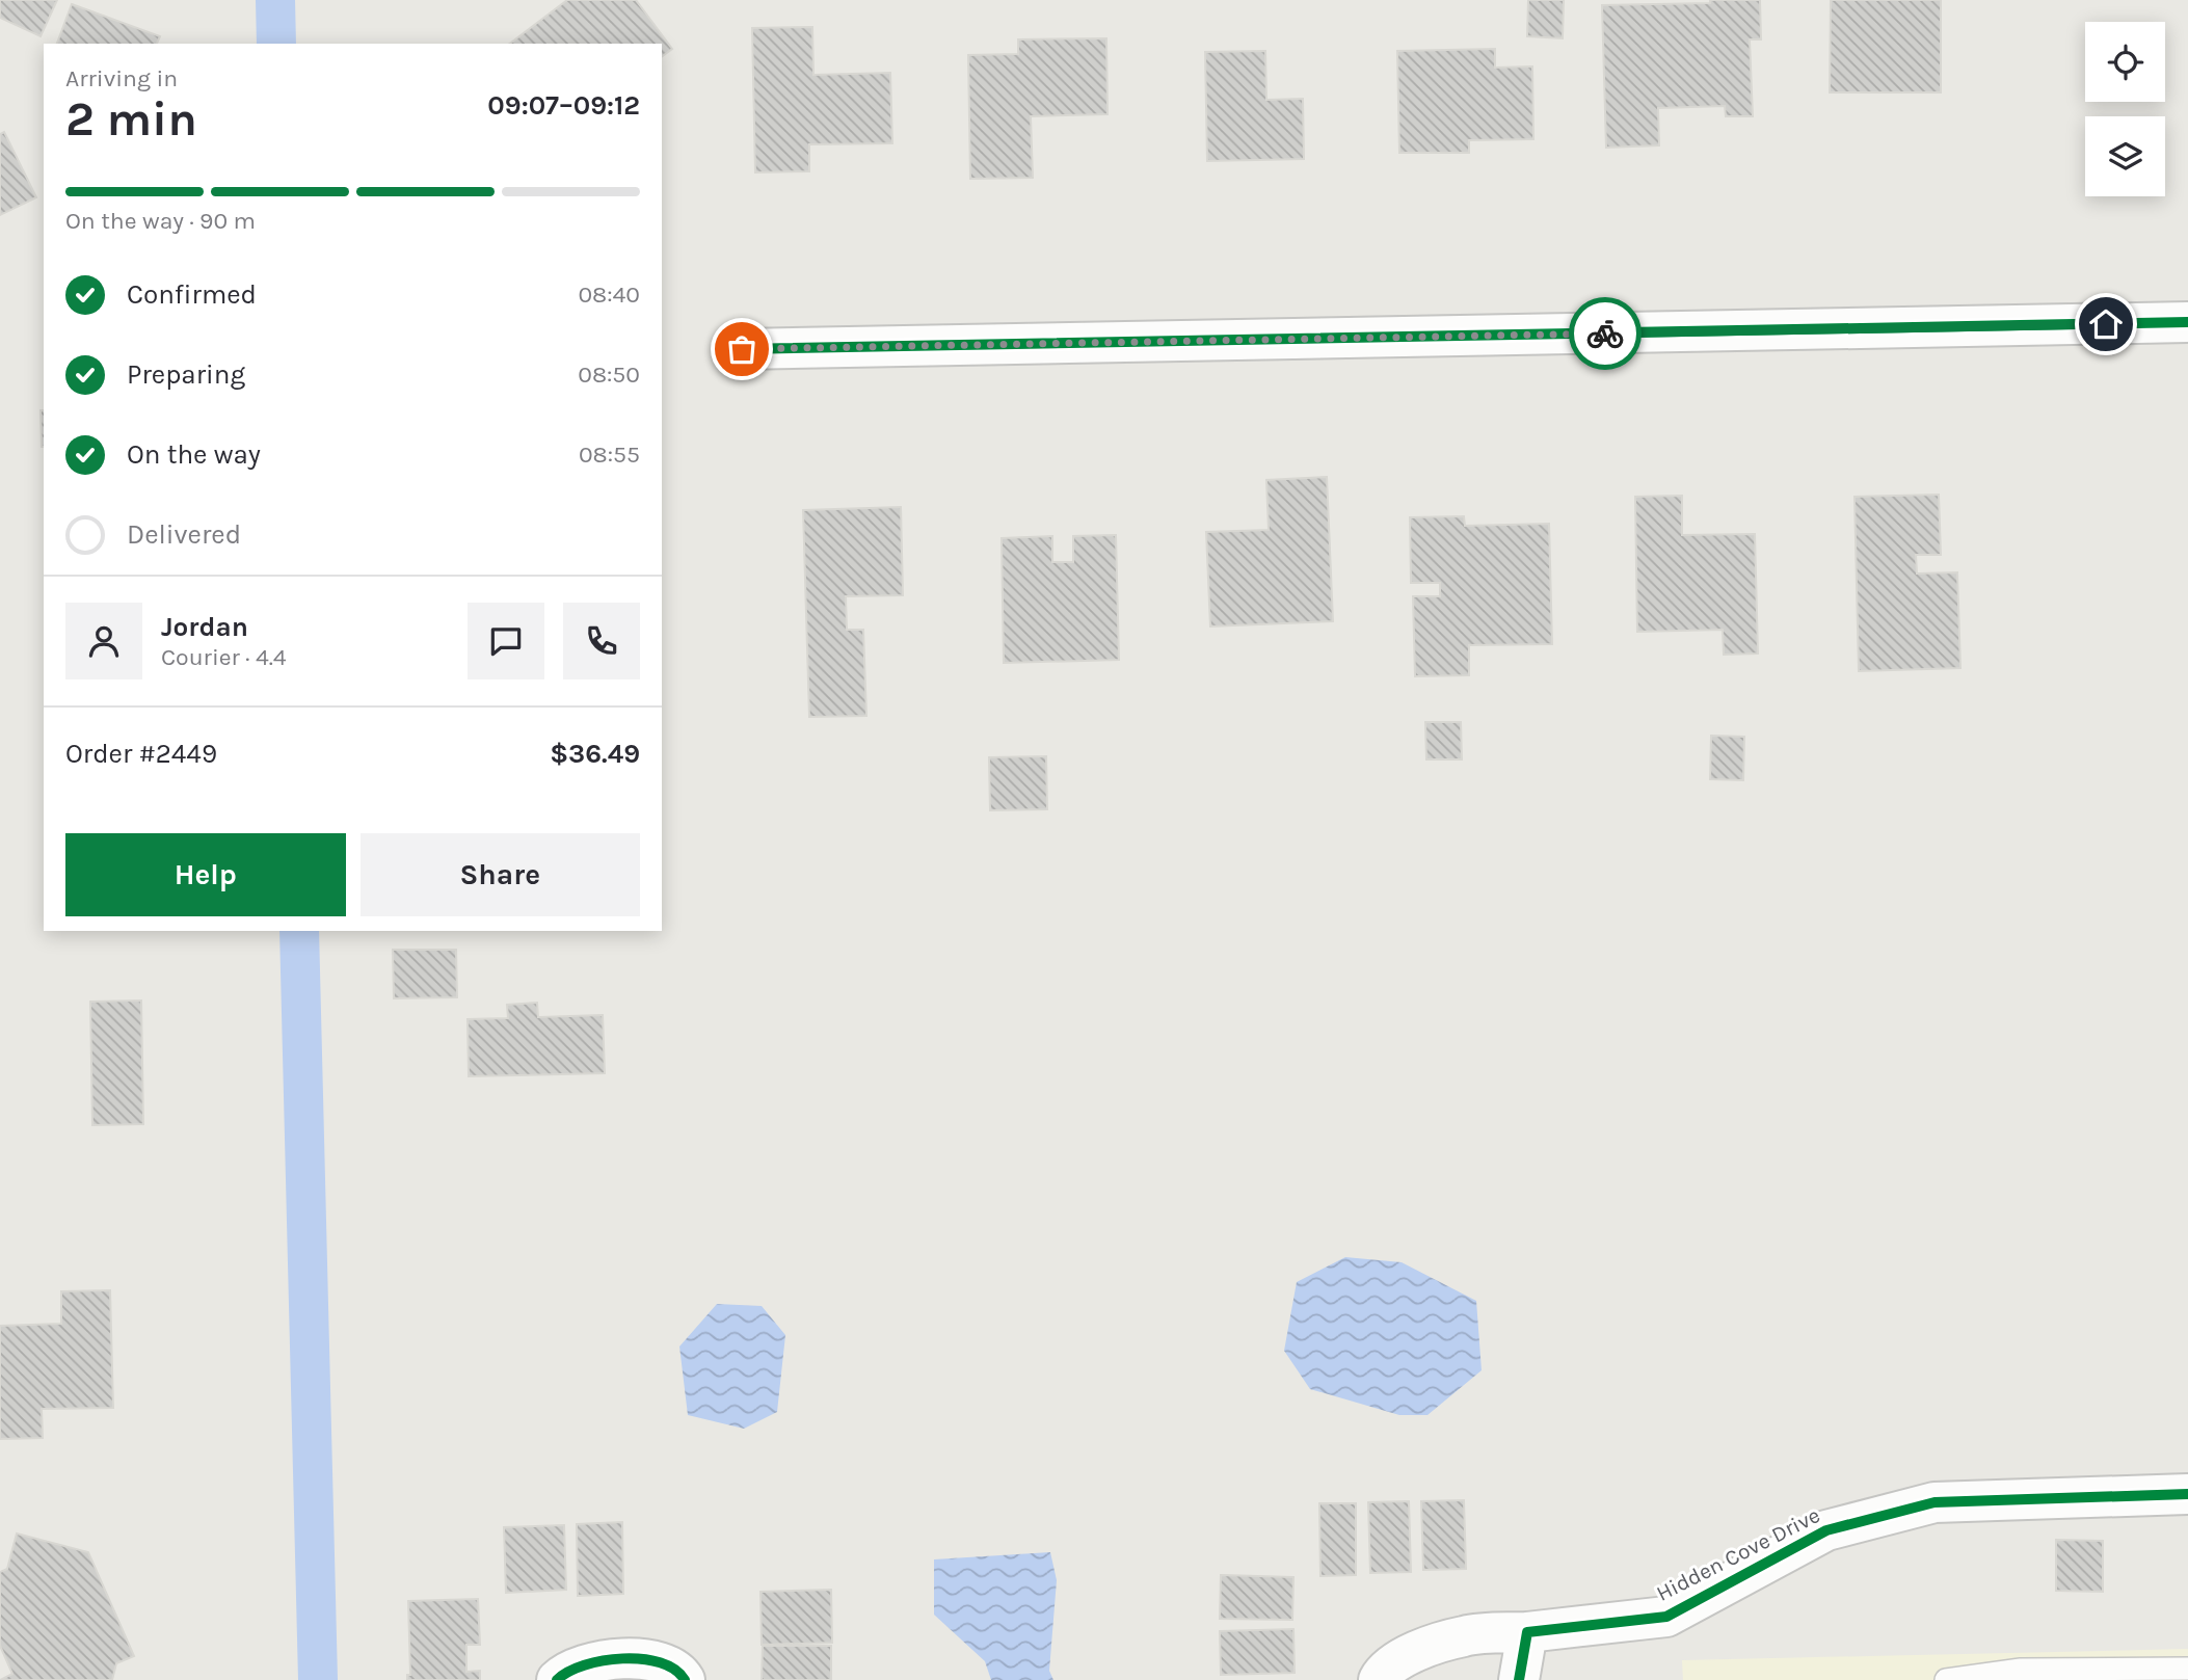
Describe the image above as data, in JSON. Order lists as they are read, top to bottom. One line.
{"streets":{"street":["Hidden Cove Drive"]},"page":{"heading":["2 min","Arriving in","09:07–09:12"],"panel":["Jordan","Courier · 4.4","Order #2449","$36.49"],"bar":"On the way · 90 m","list":[["Confirmed","08:40"],["Preparing","08:50"],["On the way","08:55"],"Delivered"],"buttons":["Help","Share"]}}
